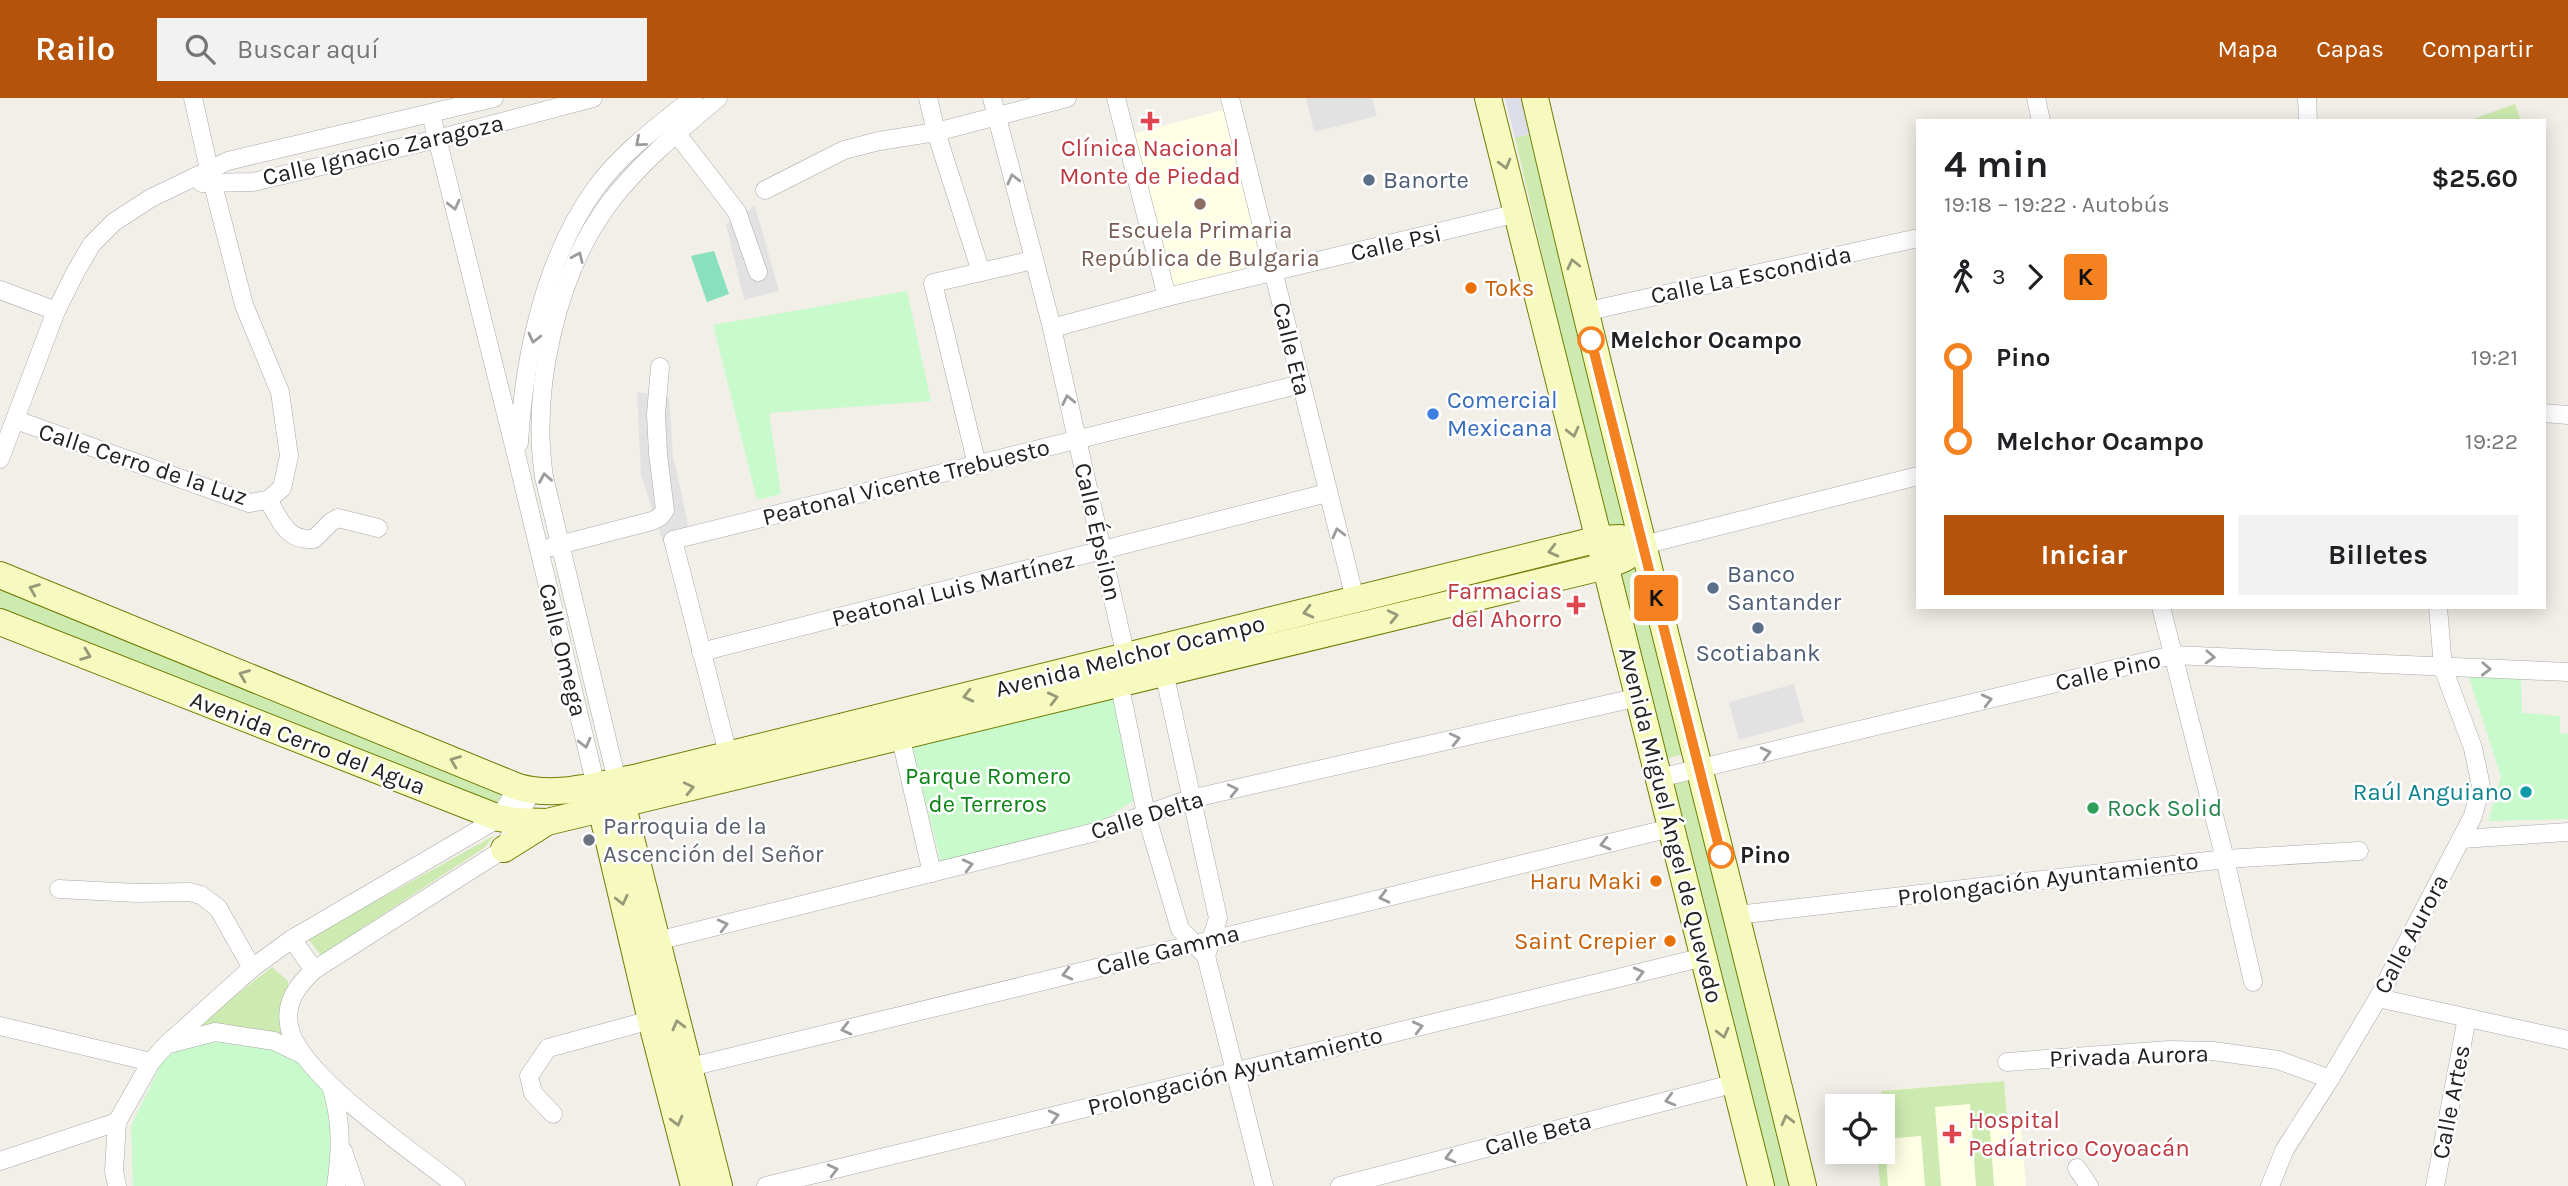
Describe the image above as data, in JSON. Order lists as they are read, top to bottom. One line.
{"streets":{"street":["Calle Ignacio Zaragoza","Calle Psi","Calle La Escondida","Calle Eta","Calle Cerro de la Luz","Peatonal Vicente Trebuesto","Calle Épsilon","Peatonal Luis Martínez","Calle Omega","Avenida Melchor Ocampo","Calle Pino","Avenida Cerro del Agua","Calle Delta","Avenida Miguel Ángel de Quevedo","Prolongación Ayuntamiento","Calle Aurora","Calle Gamma","Privada Aurora","Calle Artes","Calle Beta"]},"crossings":[["Calle Ignacio Zaragoza","Calle Cerro de la Luz"],["Calle Ignacio Zaragoza","Calle Omega"],["Calle Psi","Calle Eta"],["Calle Psi","Calle Épsilon"],["Calle Psi","Avenida Miguel Ángel de Quevedo"],["Calle La Escondida","Avenida Miguel Ángel de Quevedo"],["Calle Eta","Peatonal Vicente Trebuesto"],["Calle Eta","Peatonal Luis Martínez"],["Calle Eta","Avenida Melchor Ocampo"],["Peatonal Vicente Trebuesto","Calle Épsilon"],["Peatonal Vicente Trebuesto","Peatonal Luis Martínez"],["Calle Épsilon","Peatonal Luis Martínez"],["Calle Épsilon","Avenida Melchor Ocampo"],["Calle Épsilon","Calle Delta"],["Calle Épsilon","Prolongación Ayuntamiento"],["Calle Épsilon","Calle Gamma"],["Calle Omega","Avenida Melchor Ocampo"],["Calle Omega","Avenida Cerro del Agua"],["Calle Omega","Calle Delta"],["Calle Omega","Calle Gamma"],["Avenida Melchor Ocampo","Avenida Cerro del Agua"],["Avenida Melchor Ocampo","Avenida Miguel Ángel de Quevedo"],["Calle Pino","Avenida Miguel Ángel de Quevedo"],["Calle Pino","Calle Aurora"],["Calle Delta","Avenida Miguel Ángel de Quevedo"],["Avenida Miguel Ángel de Quevedo","Prolongación Ayuntamiento"],["Avenida Miguel Ángel de Quevedo","Calle Gamma"],["Avenida Miguel Ángel de Quevedo","Calle Beta"],["Calle Aurora","Privada Aurora"]],"one_way":["Calle Pino","Calle Delta","Prolongación Ayuntamiento","Calle Gamma","Calle Beta"],"parks":["Parque Romero de Terreros"],"places":{"health":["Clínica Nacional Monte de Piedad","Farmacias del Ahorro","Hospital Pedíatrico Coyoacán"],"other":["Banorte","Escuela Primaria República de Bulgaria","Toks","Melchor Ocampo","Comercial Mexicana","Banco Santander","Scotiabank","Raúl Anguiano","Rock Solid","Parroquia de la Ascención del Señor","Pino","Haru Maki","Saint Crepier"]},"lines":["bus line K"],"page":{"header":"Railo","search":"Buscar aquí","nav":["Mapa","Capas","Compartir"],"on_map":"K","heading":["4 min","19:18 – 19:22 · Autobús","$25.60"],"legs":["3","K"],"list":[{"name":"Pino","value":"19:21"},{"name":"Melchor Ocampo","value":"19:22"}],"buttons":["Iniciar","Billetes"]}}
